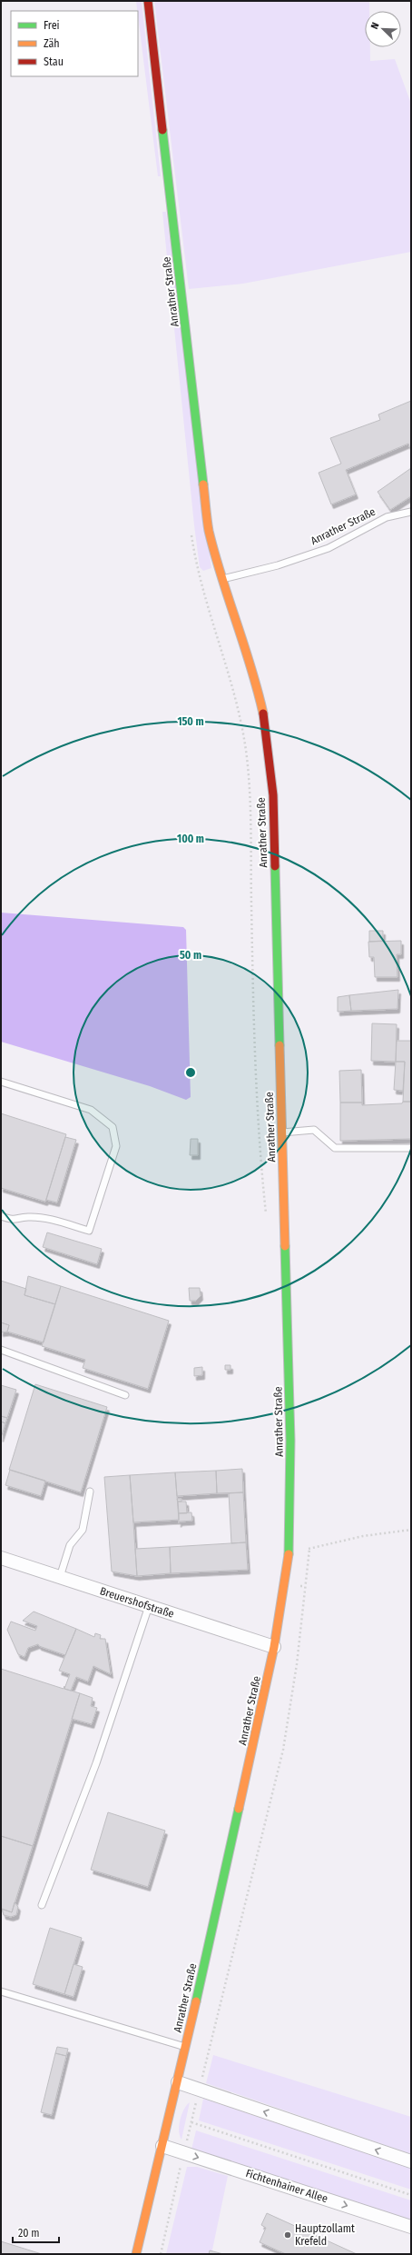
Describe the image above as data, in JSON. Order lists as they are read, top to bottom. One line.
{"streets":{"main road":["Anrather Straße"],"street":["Breuershofstraße","Fichtenhainer Allee"]},"crossings":[["Anrather Straße","Breuershofstraße"],["Anrather Straße","Fichtenhainer Allee"]],"places":["Hauptzollamt Krefeld"],"legend":["Frei","Zäh","Stau"],"scale_bar":"20 m","north":"top left","rings":["150 m","100 m","50 m"]}
